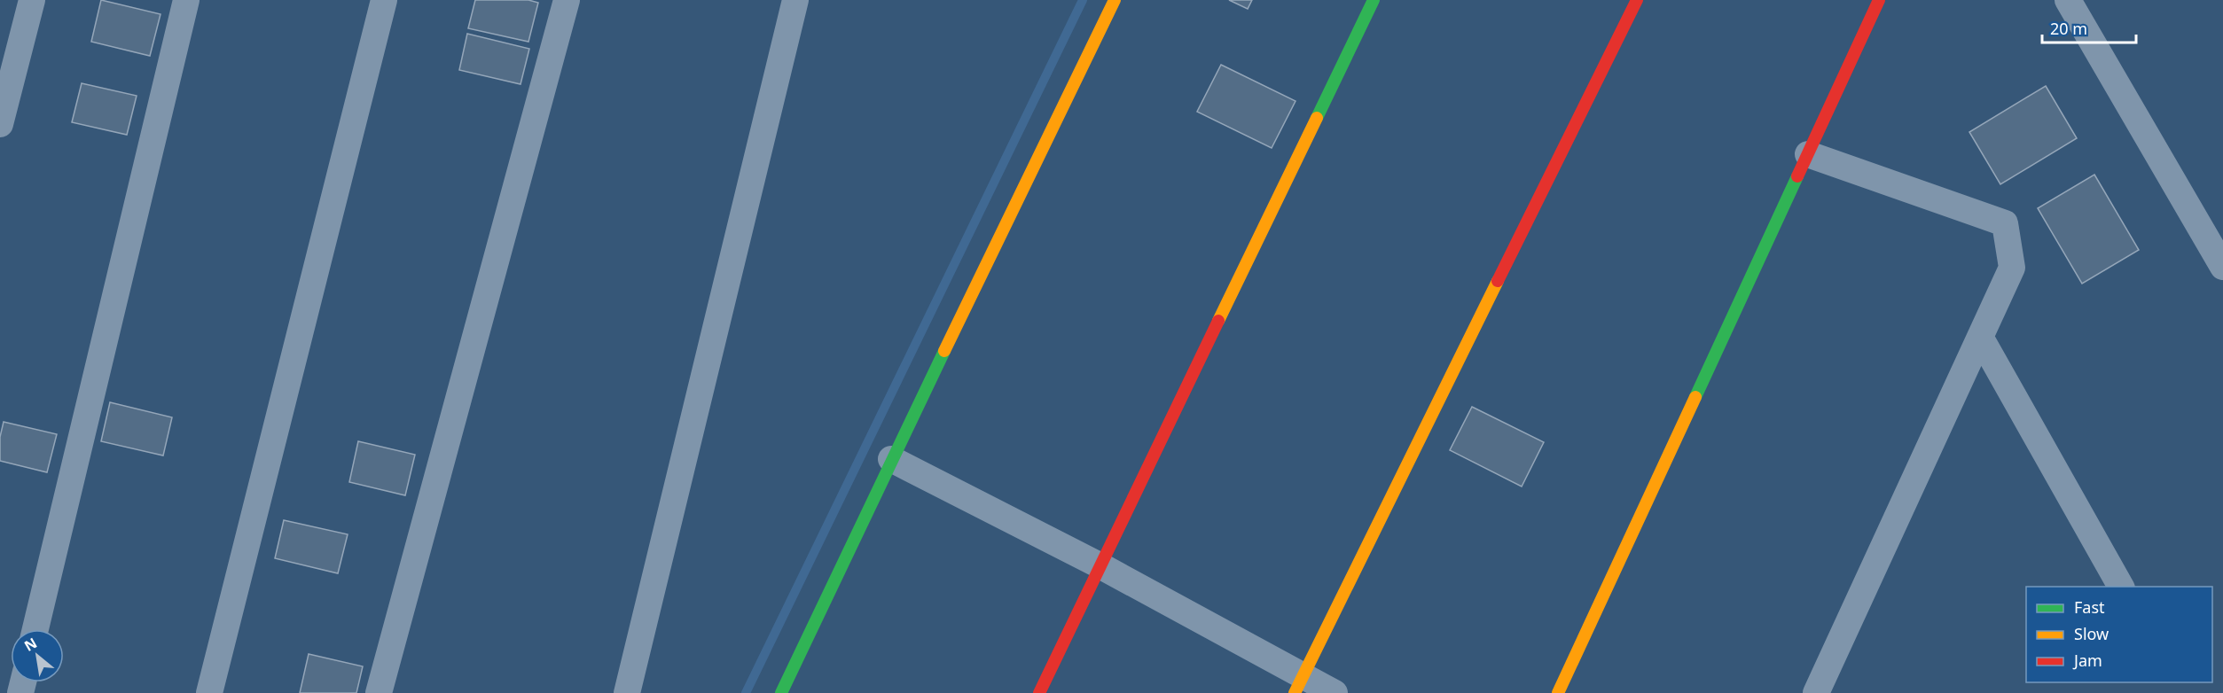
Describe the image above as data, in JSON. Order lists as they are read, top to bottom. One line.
{"legend":["Fast","Slow","Jam"],"scale_bar":"20 m","north":"top left"}
